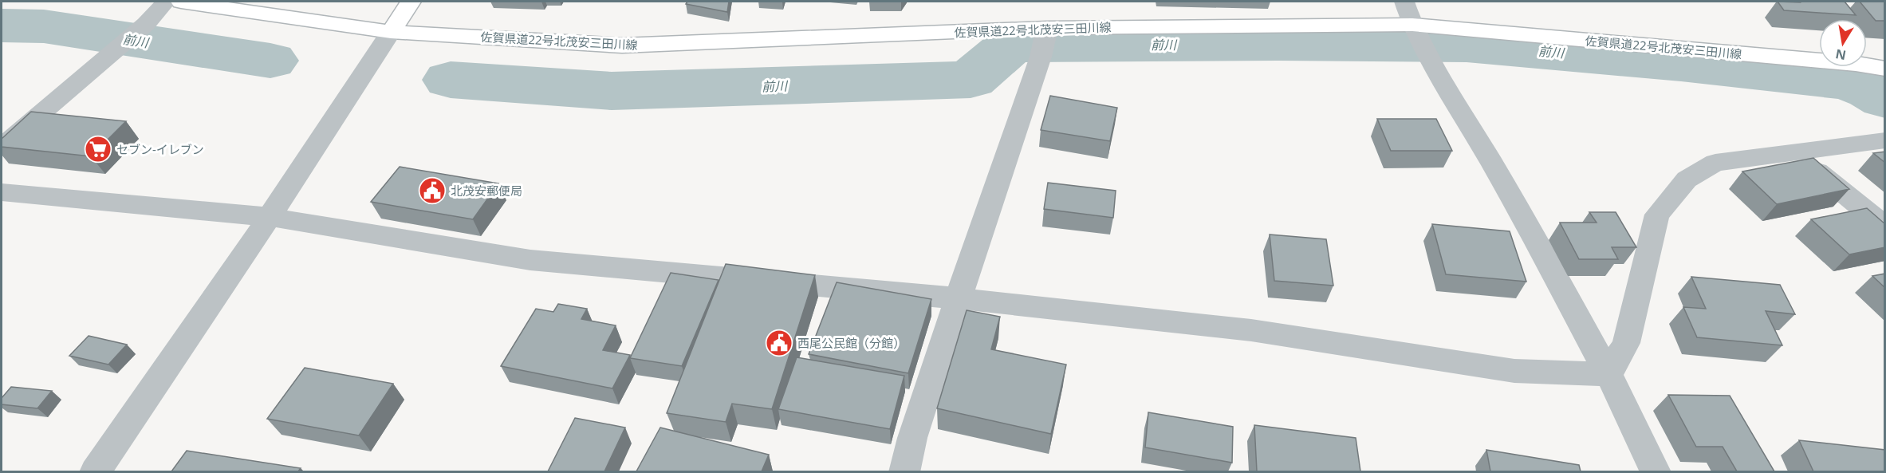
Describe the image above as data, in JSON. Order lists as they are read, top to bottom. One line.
{"streets":{"main road":["佐賀県道22号北茂安三田川線"]},"water":["前川"],"places":{"supermarket":["セブン-イレブン"],"public building":["北茂安郵便局","西尾公民館（分館）"]},"north":"bottom"}
